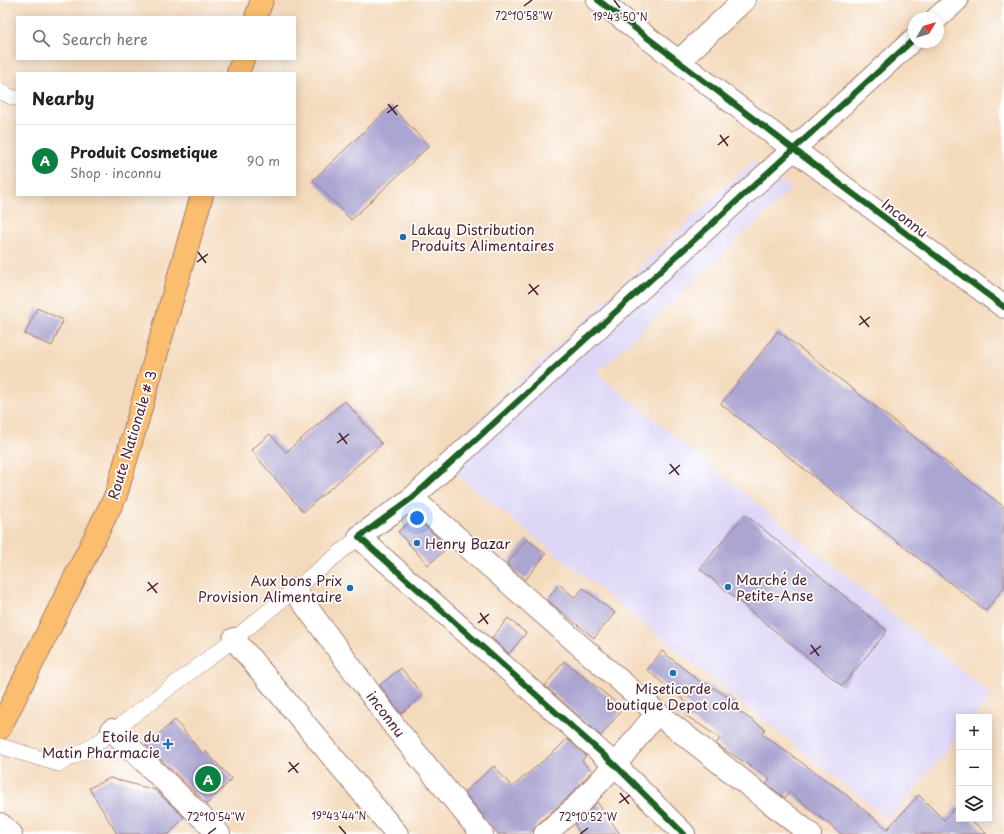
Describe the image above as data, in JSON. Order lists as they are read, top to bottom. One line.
{"streets":{"main road":["Route Nationale # 3"],"street":["Inconnu","inconnu"]},"places":{"other":["Lakay Distribution Produits Alimentaires","Henry Bazar","Marché de Petite-Anse","Aux bons Prix Provision Alimentaire","Miseticorde boutique Depot cola"],"health":["Etoile du Matin Pharmacie"]},"north":"top right","page":{"search":"Search here","heading":"Nearby","list":[{"mark":"A","name":"Produit Cosmetique","note":"Shop · inconnu","value":"90 m"}],"map_buttons":["+","−"],"pins":"A"},"coordinates":["72°10'58\"W","19°43'50\"N","19°43'44\"N","72°10'54\"W","72°10'52\"W"]}
